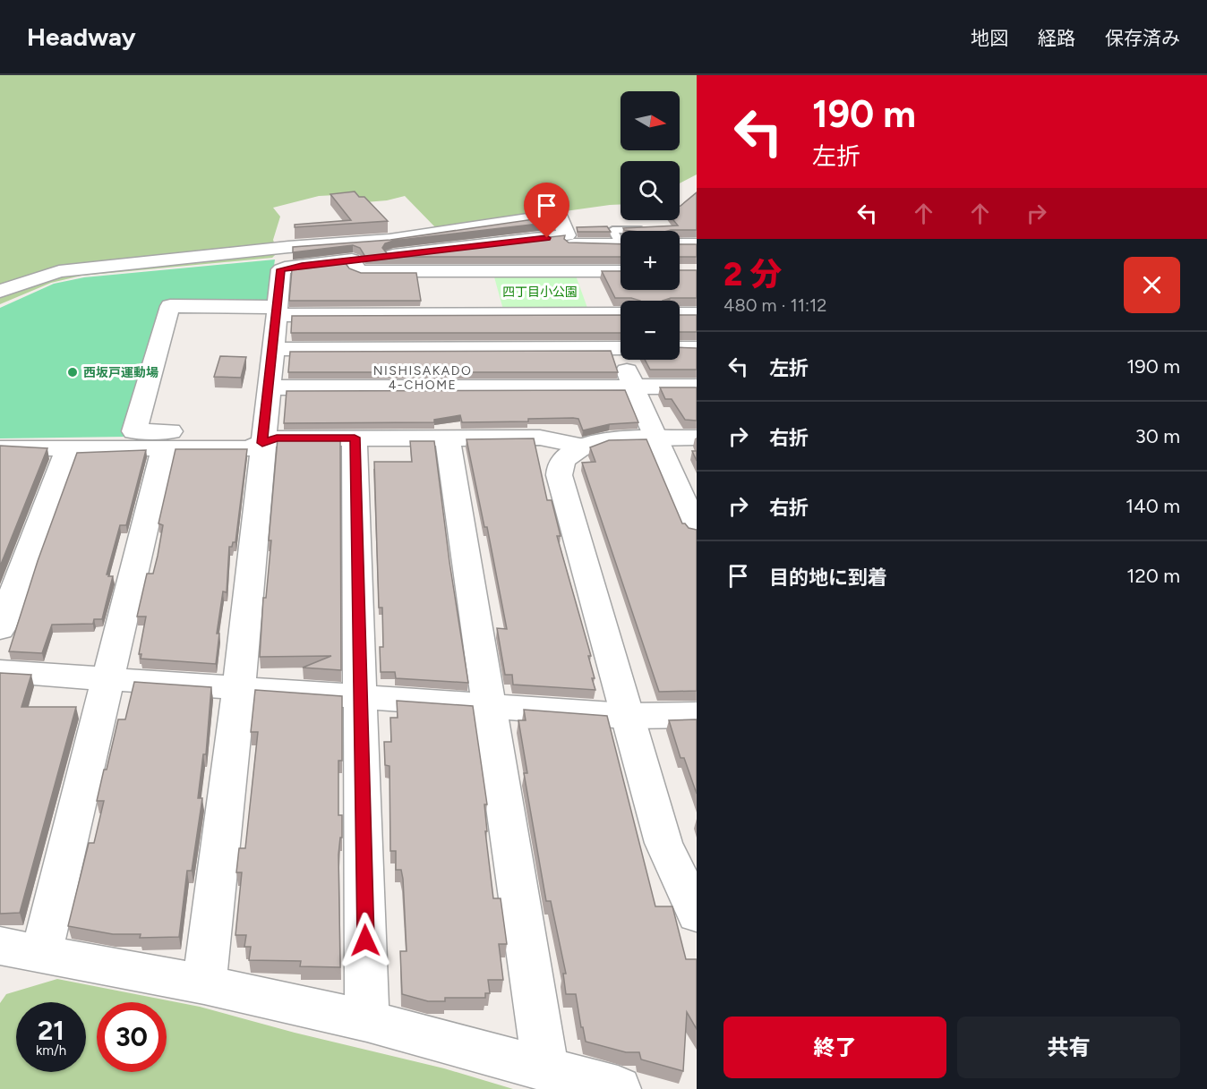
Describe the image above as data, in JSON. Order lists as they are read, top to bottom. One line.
{"districts":["NISHISAKADO 4-CHOME"],"parks":["四丁目小公園"],"places":["西坂戸運動場"],"north":"right","page":{"header":"Headway","nav":["地図","経路","保存済み"],"turn":["190 m","左折"],"map_buttons":["+","−"],"heading":["2 分","480 m · 11:12"],"list":[{"name":"左折","value":"190 m"},{"name":"右折","value":"30 m"},{"name":"右折","value":"140 m"},{"name":"目的地に到着","value":"120 m"}],"speed":"21 km/h","limit":"30","buttons":["終了","共有"]}}
